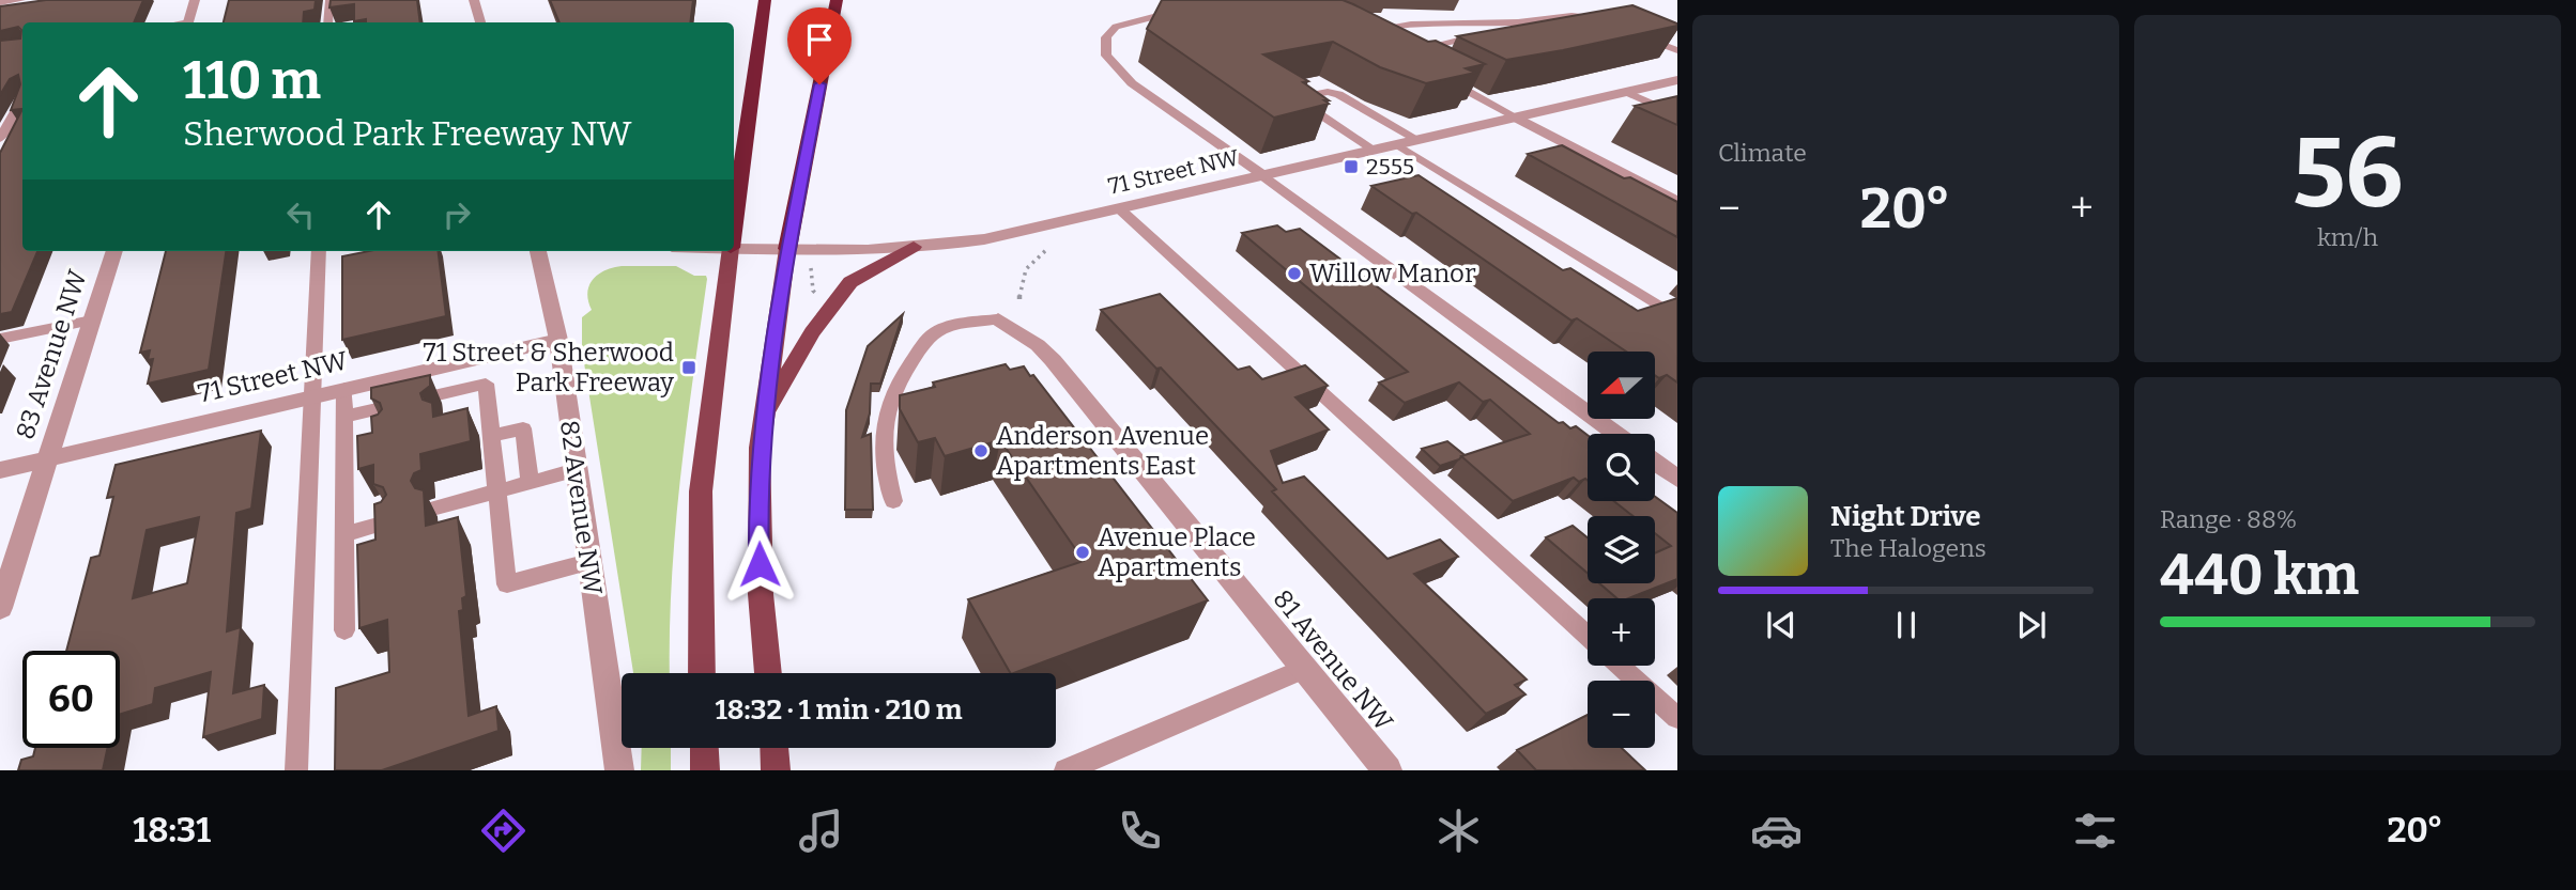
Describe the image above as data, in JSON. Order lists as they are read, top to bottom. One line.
{"streets":{"street":["71 Street NW","83 Avenue NW","82 Avenue NW","81 Avenue NW"]},"crossings":[["71 Street NW","83 Avenue NW"],["71 Street NW","82 Avenue NW"]],"places":{"transit":["2555","71 Street & Sherwood Park Freeway"],"other":["Willow Manor","Anderson Avenue Apartments East","Avenue Place Apartments"]},"north":"left","page":{"tile":["Climate",["56","km/h"],["Range · 88%","440 km"]],"turn":["110 m","Sherwood Park Freeway NW"],"heat":["−","20°","+"],"map_buttons":["+","−"],"song":["Night Drive","The Halogens"],"limit":"60","trip":"18:32 · 1 min · 210 m","tabs":["18:31","20°"]}}
